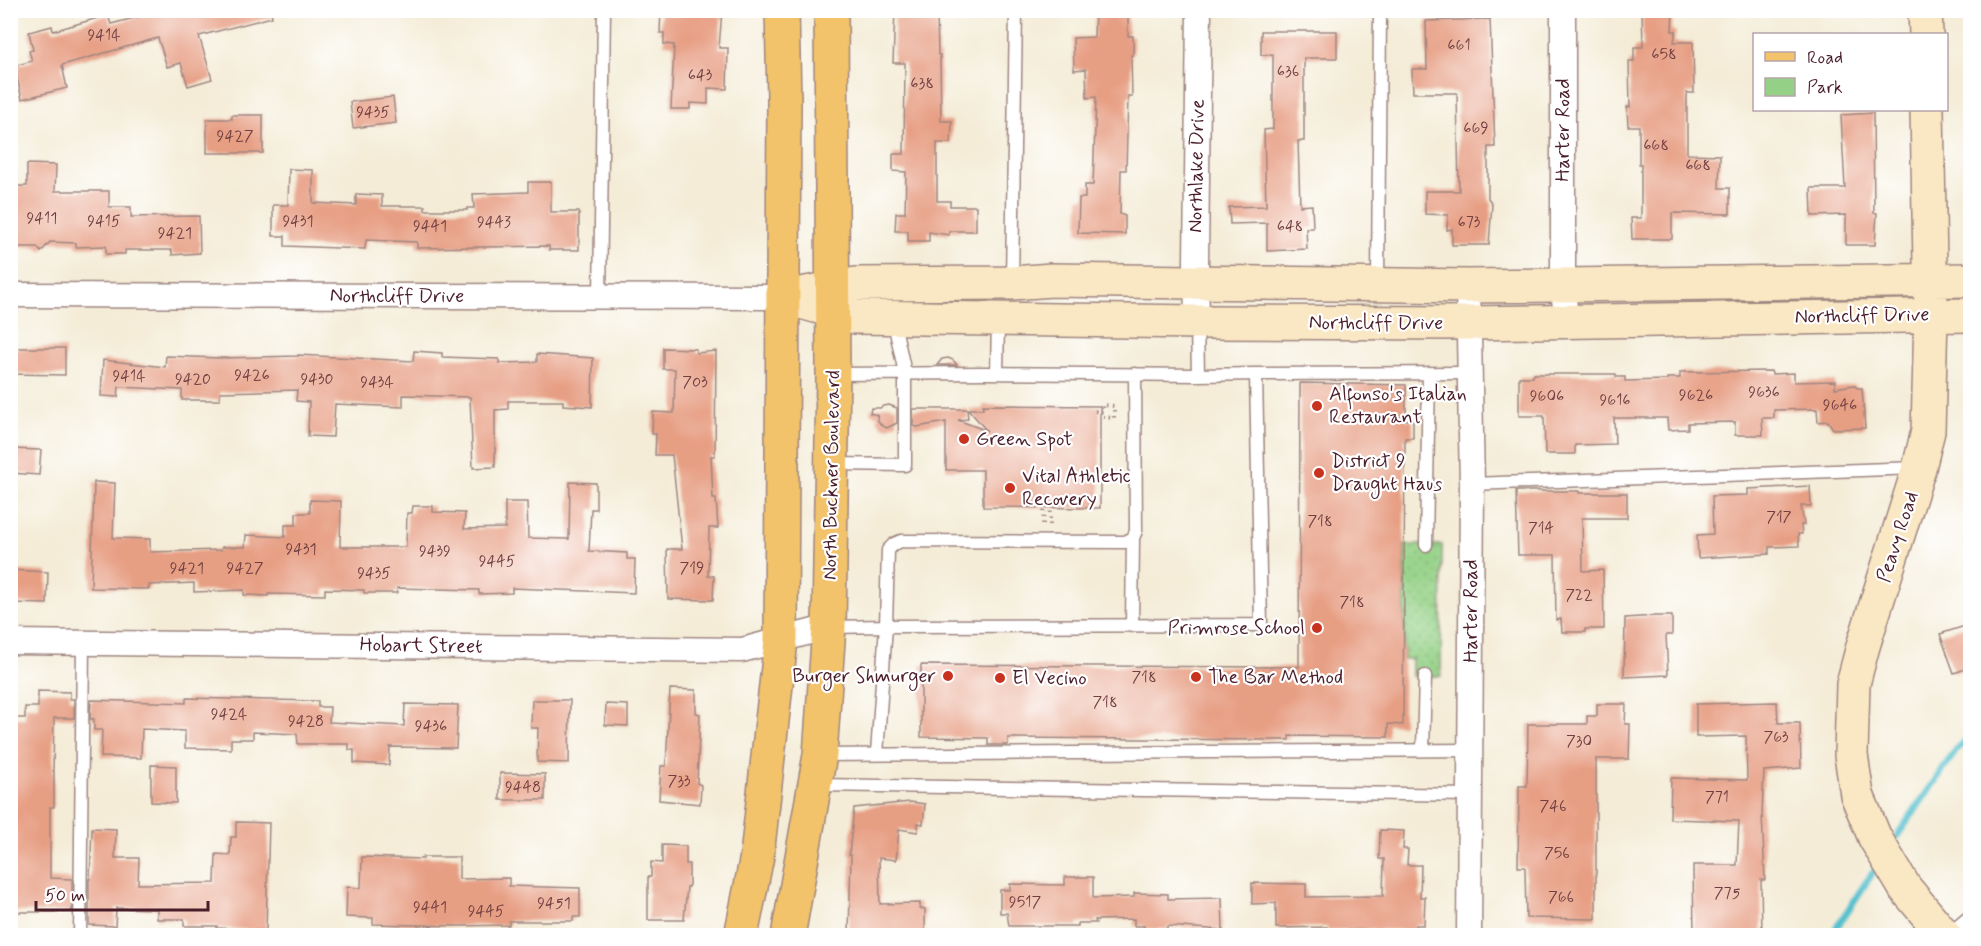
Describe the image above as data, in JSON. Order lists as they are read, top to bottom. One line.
{"streets":{"main road":["North Buckner Boulevard"],"street":["Harter Road","Northlake Drive","Northcliff Drive","Peavy Road","Hobart Street"]},"crossings":[["Harter Road","Northcliff Drive"],["Northlake Drive","Northcliff Drive"],["Northcliff Drive","North Buckner Boulevard"],["Northcliff Drive","Peavy Road"],["North Buckner Boulevard","Hobart Street"]],"places":["Alfonso's Italian Restaurant","Green Spot","District 9 Draught Haus","Vital Athletic Recovery","Primrose School","Burger Shmurger","The Bar Method","El Vecino"],"house_numbers":["9414","661","658","636","643","638","9435","669","9427","668","668","9411","9415","9431","9443","673","9441","648","9421","9426","9414","9420","9430","9434","703","9636","9626","9606","9616","9646","717","718","714","9431","9439","9445","9421","9427","719","9435","722","718","718","718","9424","9428","9436","763","730","733","9448","771","746","756","775","766","9517","9451","9441","9445"],"legend":["Road","Park"],"scale_bar":"50 m"}
